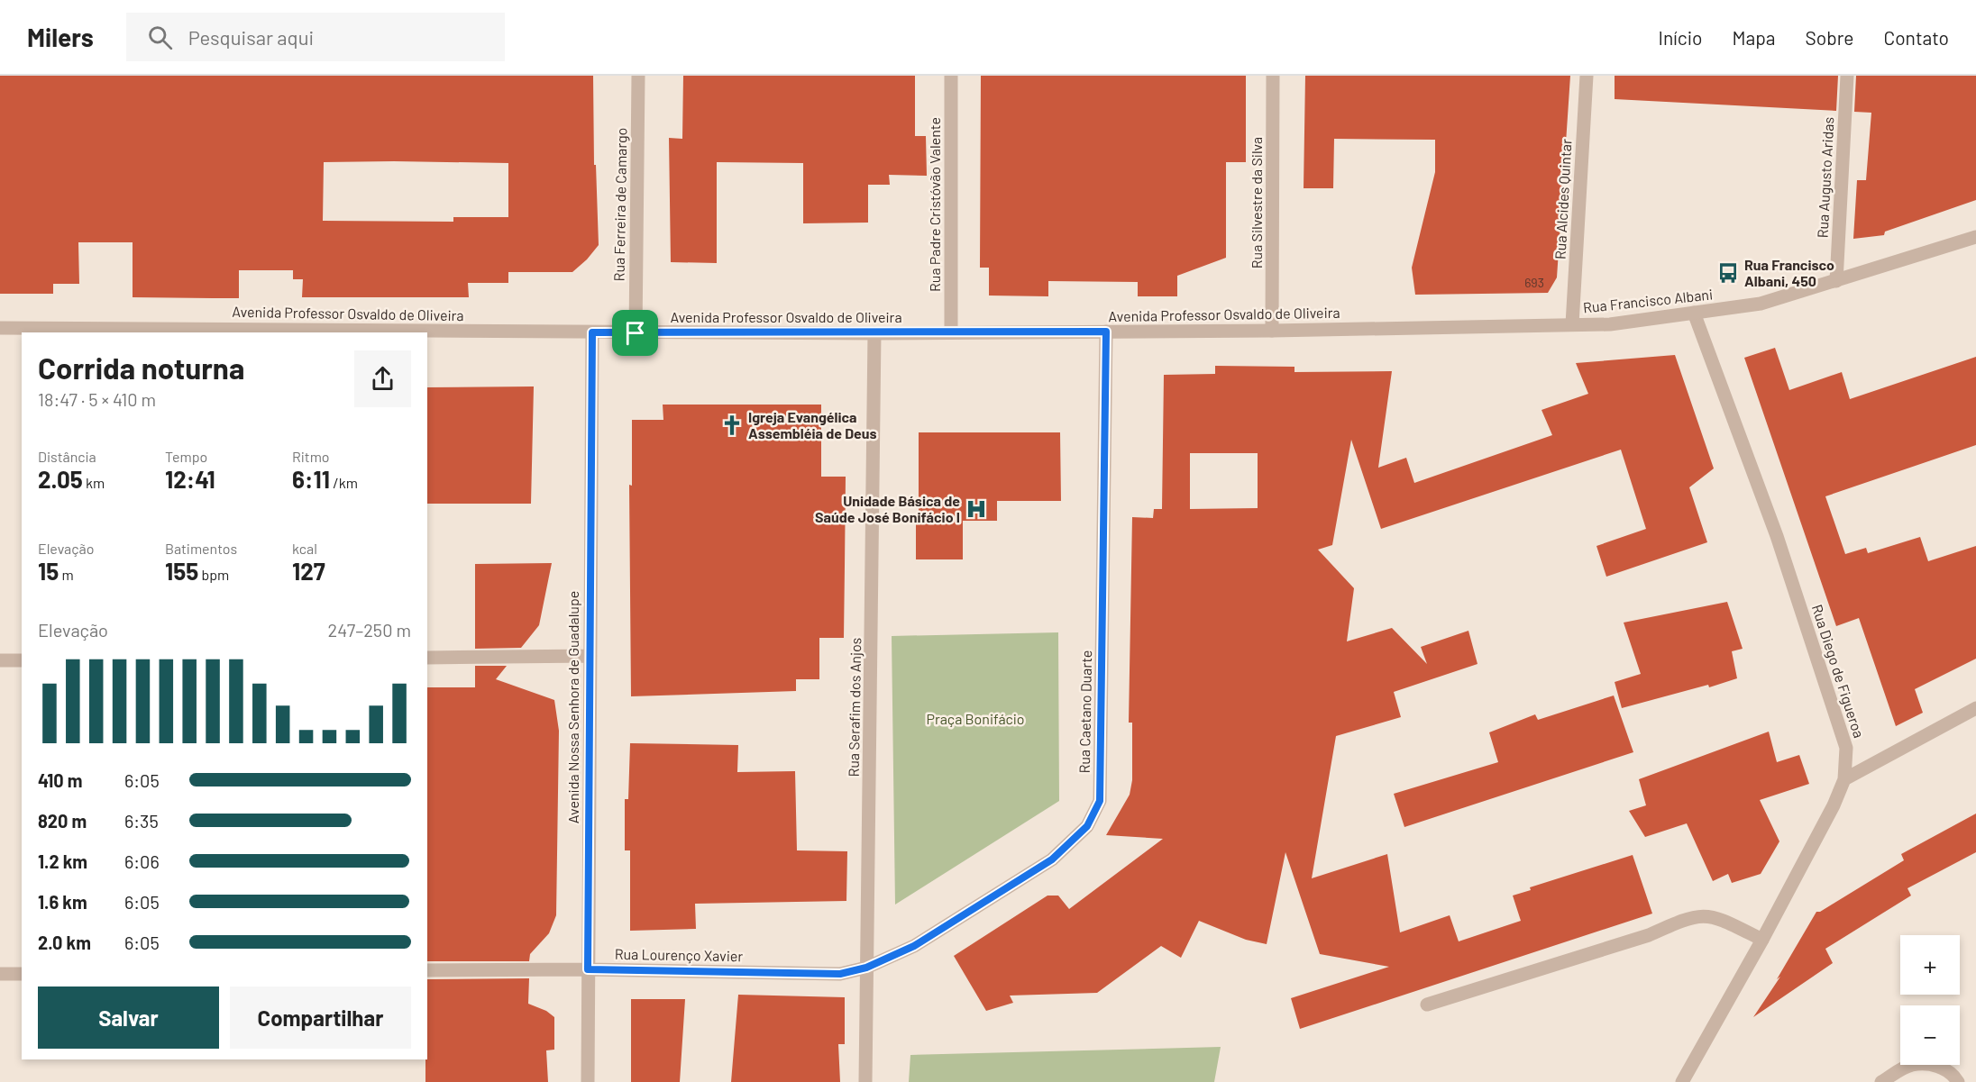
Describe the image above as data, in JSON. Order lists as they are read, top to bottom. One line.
{"streets":{"street":["Rua Augusto Aridas","Rua Alcides Quintar","Rua Silvestre da Silva","Rua Ferreira de Camargo","Rua Padre Cristóvão Valente","Rua Francisco Albani","Avenida Professor Osvaldo de Oliveira","Rua Diego de Figueroa","Avenida Nossa Senhora de Guadalupe","Rua Serafim dos Anjos","Rua Caetano Duarte","Rua Lourenço Xavier"]},"crossings":[["Rua Augusto Aridas","Rua Francisco Albani"],["Rua Alcides Quintar","Rua Francisco Albani"],["Rua Alcides Quintar","Avenida Professor Osvaldo de Oliveira"],["Rua Silvestre da Silva","Avenida Professor Osvaldo de Oliveira"],["Rua Ferreira de Camargo","Avenida Professor Osvaldo de Oliveira"],["Rua Padre Cristóvão Valente","Avenida Professor Osvaldo de Oliveira"],["Rua Francisco Albani","Avenida Professor Osvaldo de Oliveira"],["Rua Francisco Albani","Rua Diego de Figueroa"],["Avenida Professor Osvaldo de Oliveira","Avenida Nossa Senhora de Guadalupe"],["Avenida Professor Osvaldo de Oliveira","Rua Serafim dos Anjos"],["Avenida Professor Osvaldo de Oliveira","Rua Caetano Duarte"],["Avenida Nossa Senhora de Guadalupe","Rua Lourenço Xavier"],["Rua Serafim dos Anjos","Rua Caetano Duarte"],["Rua Serafim dos Anjos","Rua Lourenço Xavier"],["Rua Caetano Duarte","Rua Lourenço Xavier"]],"parks":["Praça Bonifácio"],"places":{"bus stop":["Rua Francisco Albani, 450"],"church":["Igreja Evangélica Assembléia de Deus"],"hospital":["Unidade Básica de Saúde José Bonifácio I"]},"house_numbers":["693"],"page":{"header":"Milers","search":"Pesquisar aqui","nav":["Início","Mapa","Sobre","Contato"],"heading":["Corrida noturna","18:47 · 5 × 410 m"],"stats":[["Distância","2.05 km"],["Tempo","12:41"],["Ritmo","6:11 /km"],["Elevação","15 m"],["Batimentos","155 bpm"],["kcal","127"]],"chart":["Elevação","247–250 m"],"list":[{"name":"410 m","note":"6:05"},{"name":"820 m","note":"6:35"},{"name":"1.2 km","note":"6:06"},{"name":"1.6 km","note":"6:05"},{"name":"2.0 km","note":"6:05"}],"map_buttons":["+","−"],"buttons":["Salvar","Compartilhar"]}}
